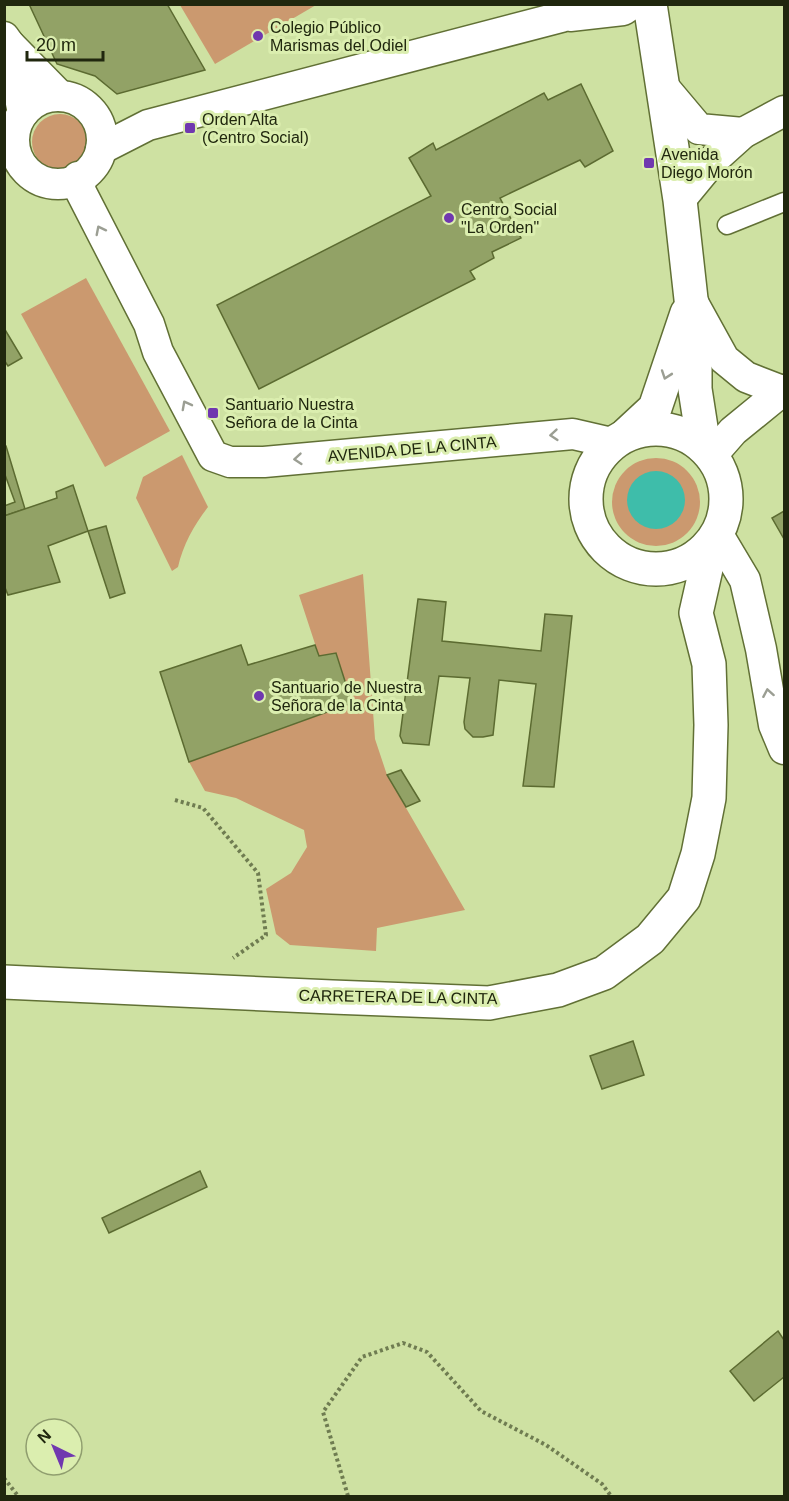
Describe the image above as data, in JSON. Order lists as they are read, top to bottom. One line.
{"streets":{"main road":["CARRETERA DE LA CINTA"],"street":["AVENIDA DE LA CINTA"]},"crossings":[["AVENIDA DE LA CINTA","CARRETERA DE LA CINTA"]],"one_way":["AVENIDA DE LA CINTA"],"places":{"other":["Colegio Público Marismas del Odiel","Centro Social \"La Orden\"","Santuario de Nuestra Señora de la Cinta"],"transit":["Orden Alta (Centro Social)","Avenida Diego Morón","Santuario Nuestra Señora de la Cinta"]},"scale_bar":"20 m","north":"top left"}
